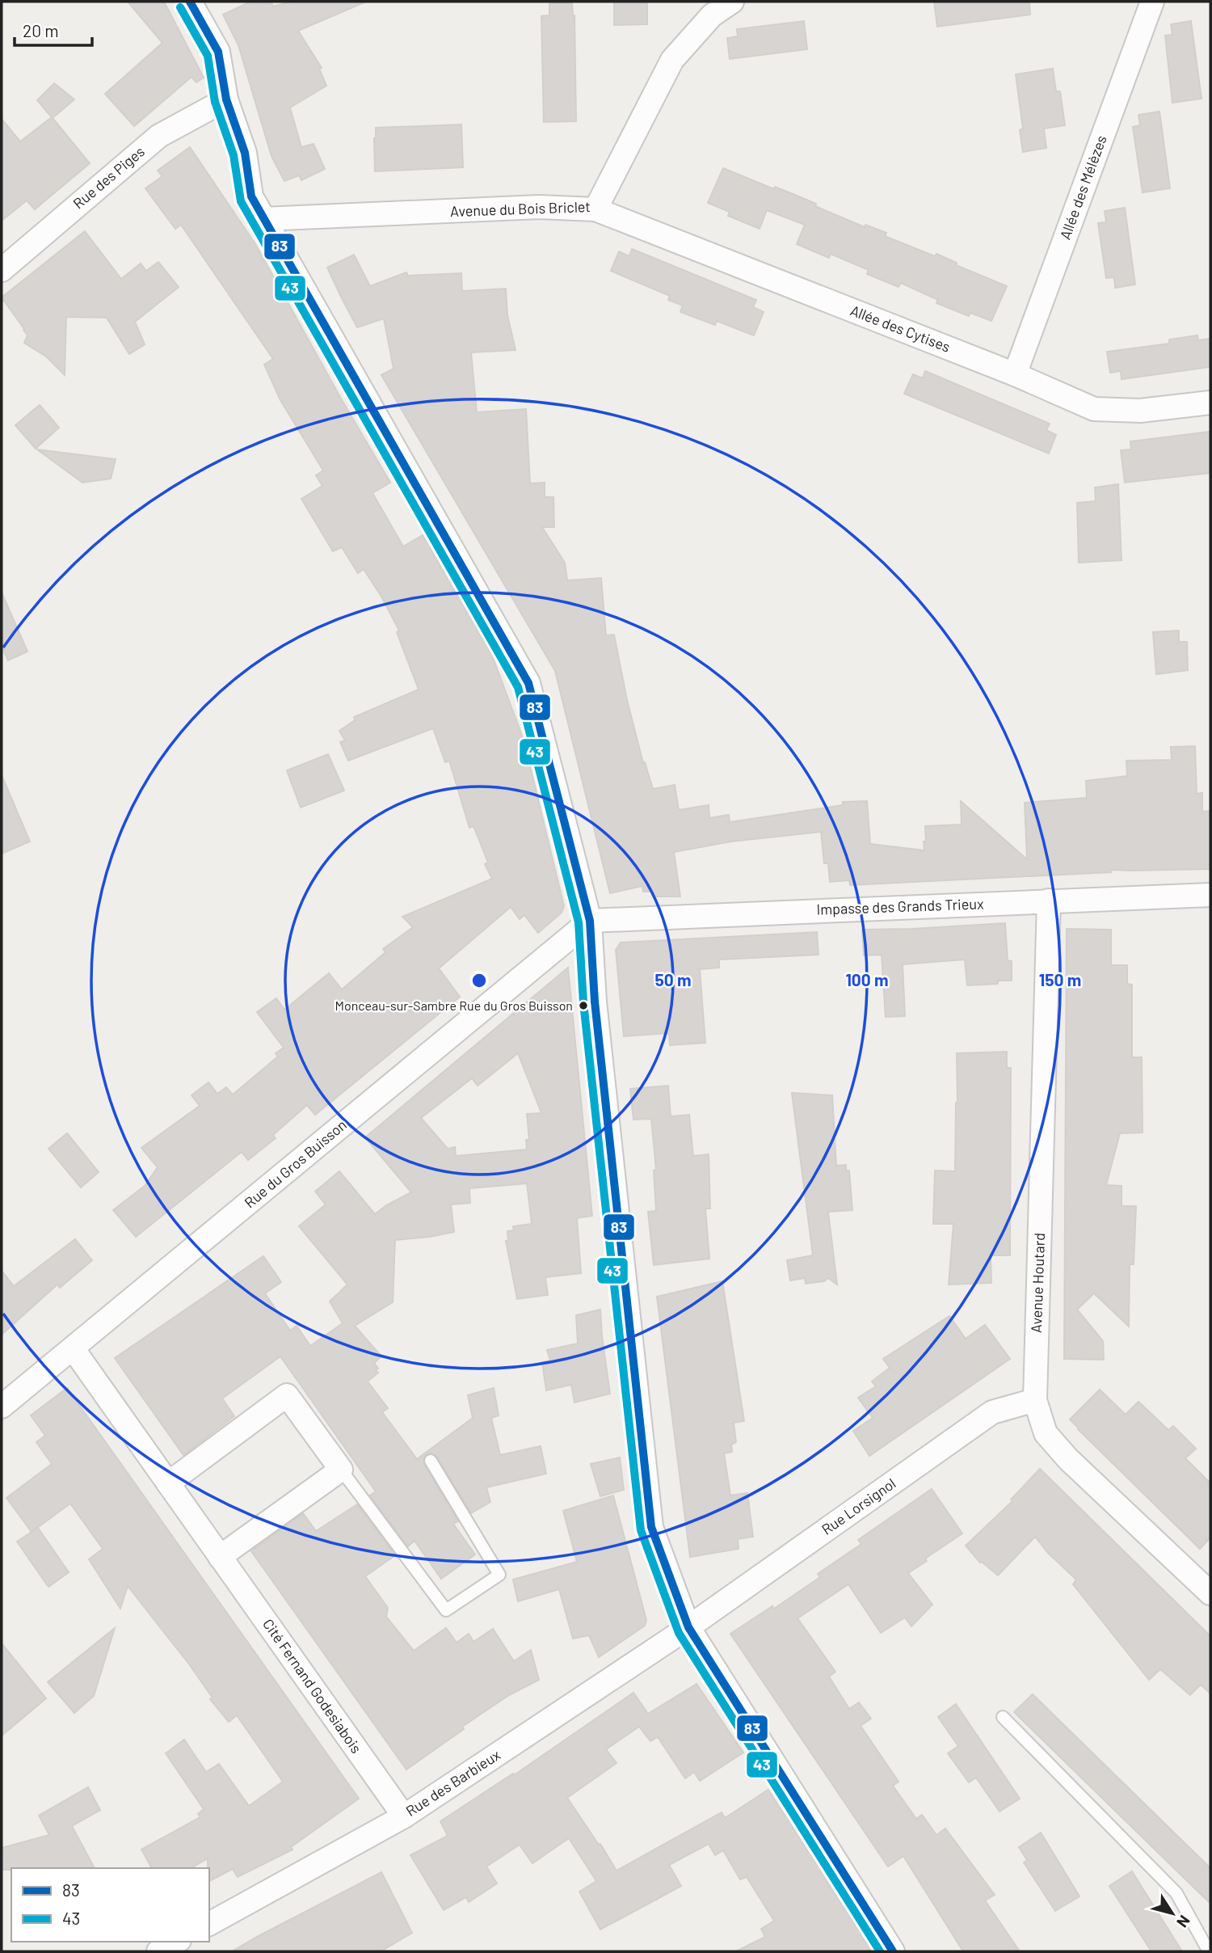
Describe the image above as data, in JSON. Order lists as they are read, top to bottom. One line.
{"streets":{"street":["Rue des Piges","Allée des Mélèzes","Avenue du Bois Briclet","Allée des Cytises","Impasse des Grands Trieux","Rue du Gros Buisson","Avenue Houtard","Rue Lorsignol","Cité Fernand Godesiabois","Rue des Barbieux"]},"crossings":[["Allée des Mélèzes","Allée des Cytises"],["Avenue du Bois Briclet","Allée des Cytises"],["Impasse des Grands Trieux","Rue du Gros Buisson"],["Impasse des Grands Trieux","Avenue Houtard"],["Rue du Gros Buisson","Cité Fernand Godesiabois"],["Avenue Houtard","Rue Lorsignol"],["Rue Lorsignol","Rue des Barbieux"],["Cité Fernand Godesiabois","Rue des Barbieux"]],"places":["Monceau-sur-Sambre Rue du Gros Buisson"],"lines":["transit line 83","transit line 43"],"legend":["83","43"],"scale_bar":"20 m","north":"bottom right","rings":["50 m","100 m","150 m"]}
